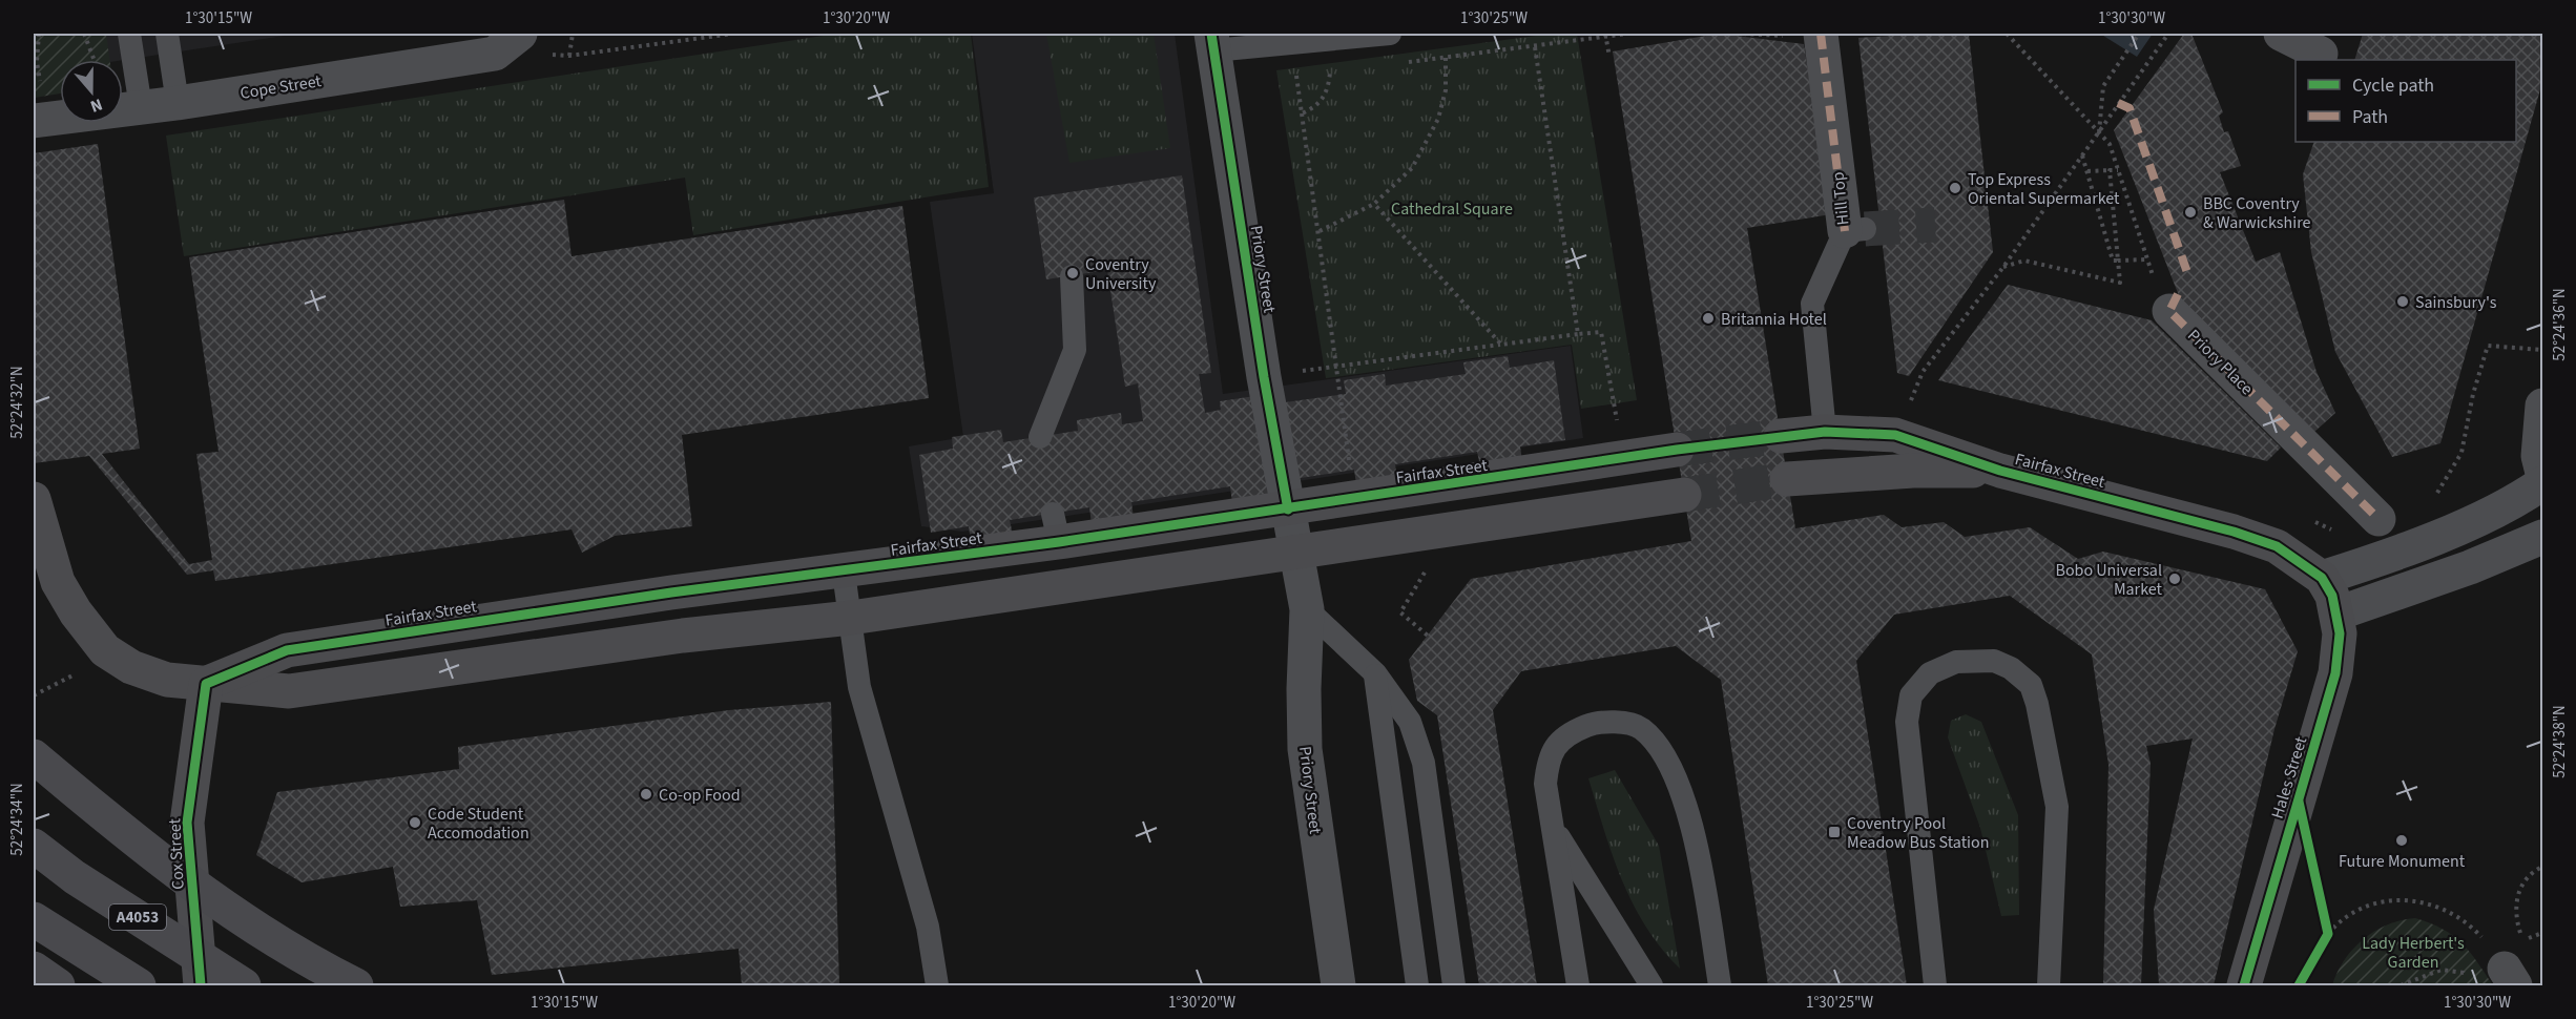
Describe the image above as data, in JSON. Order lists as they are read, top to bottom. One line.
{"streets":{"highway":["A4053"],"street":["Cope Street","Hill Top","Priory Street","Priory Place","Fairfax Street","Hales Street","Cox Street"]},"crossings":[["Hill Top","Fairfax Street"],["Priory Street","Fairfax Street"],["Fairfax Street","Hales Street"],["Fairfax Street","Cox Street"]],"parks":["Cathedral Square","Lady Herbert's Garden"],"places":{"other":["Top Express Oriental Supermarket","BBC Coventry & Warwickshire","Coventry University","Sainsbury's","Britannia Hotel","Bobo Universal Market","Co-op Food","Code Student Accomodation","Future Monument"],"transit":["Coventry Pool Meadow Bus Station"]},"legend":["Cycle path","Path"],"north":"bottom","coordinates":["1°30'15\"W","1°30'20\"W","1°30'25\"W","1°30'30\"W","52°24'36\"N","52°24'32\"N","52°24'38\"N","52°24'34\"N"]}
